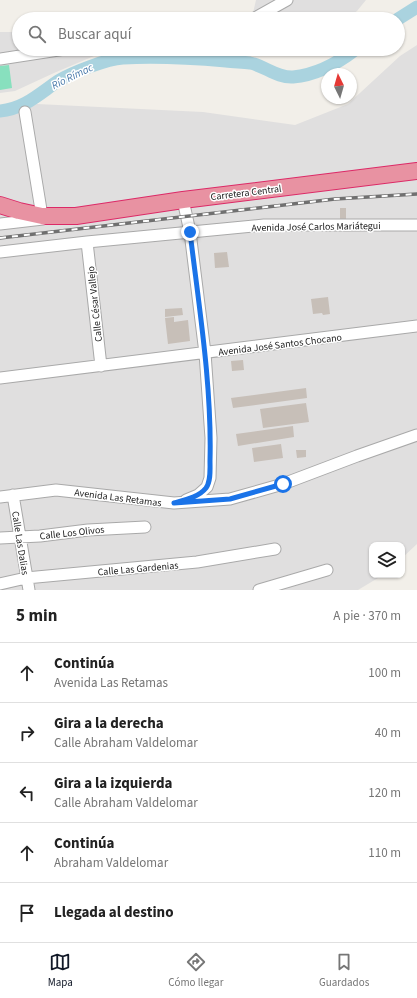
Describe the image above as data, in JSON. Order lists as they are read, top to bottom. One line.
{"streets":{"highway":["Carretera Central"],"street":["Avenida José Carlos Mariátegui","Calle César Vallejo","Avenida José Santos Chocano","Avenida Las Retamas","Calle Los Olivos","Calle Las Dalias","Calle Las Gardenias"]},"crossings":[["Avenida José Carlos Mariátegui","Calle César Vallejo"],["Calle César Vallejo","Avenida José Santos Chocano"],["Avenida Las Retamas","Calle Las Dalias"],["Calle Los Olivos","Calle Las Dalias"],["Calle Las Dalias","Calle Las Gardenias"]],"water":["Río Rímac"],"north":"top","page":{"search":"Buscar aquí","heading":["5 min","A pie · 370 m"],"list":[["Continúa","Avenida Las Retamas","100 m"],["Gira a la derecha","Calle Abraham Valdelomar","40 m"],["Gira a la izquierda","Calle Abraham Valdelomar","120 m"],["Continúa","Abraham Valdelomar","110 m"],"Llegada al destino"],"nav":["Mapa","Cómo llegar","Guardados"]}}
